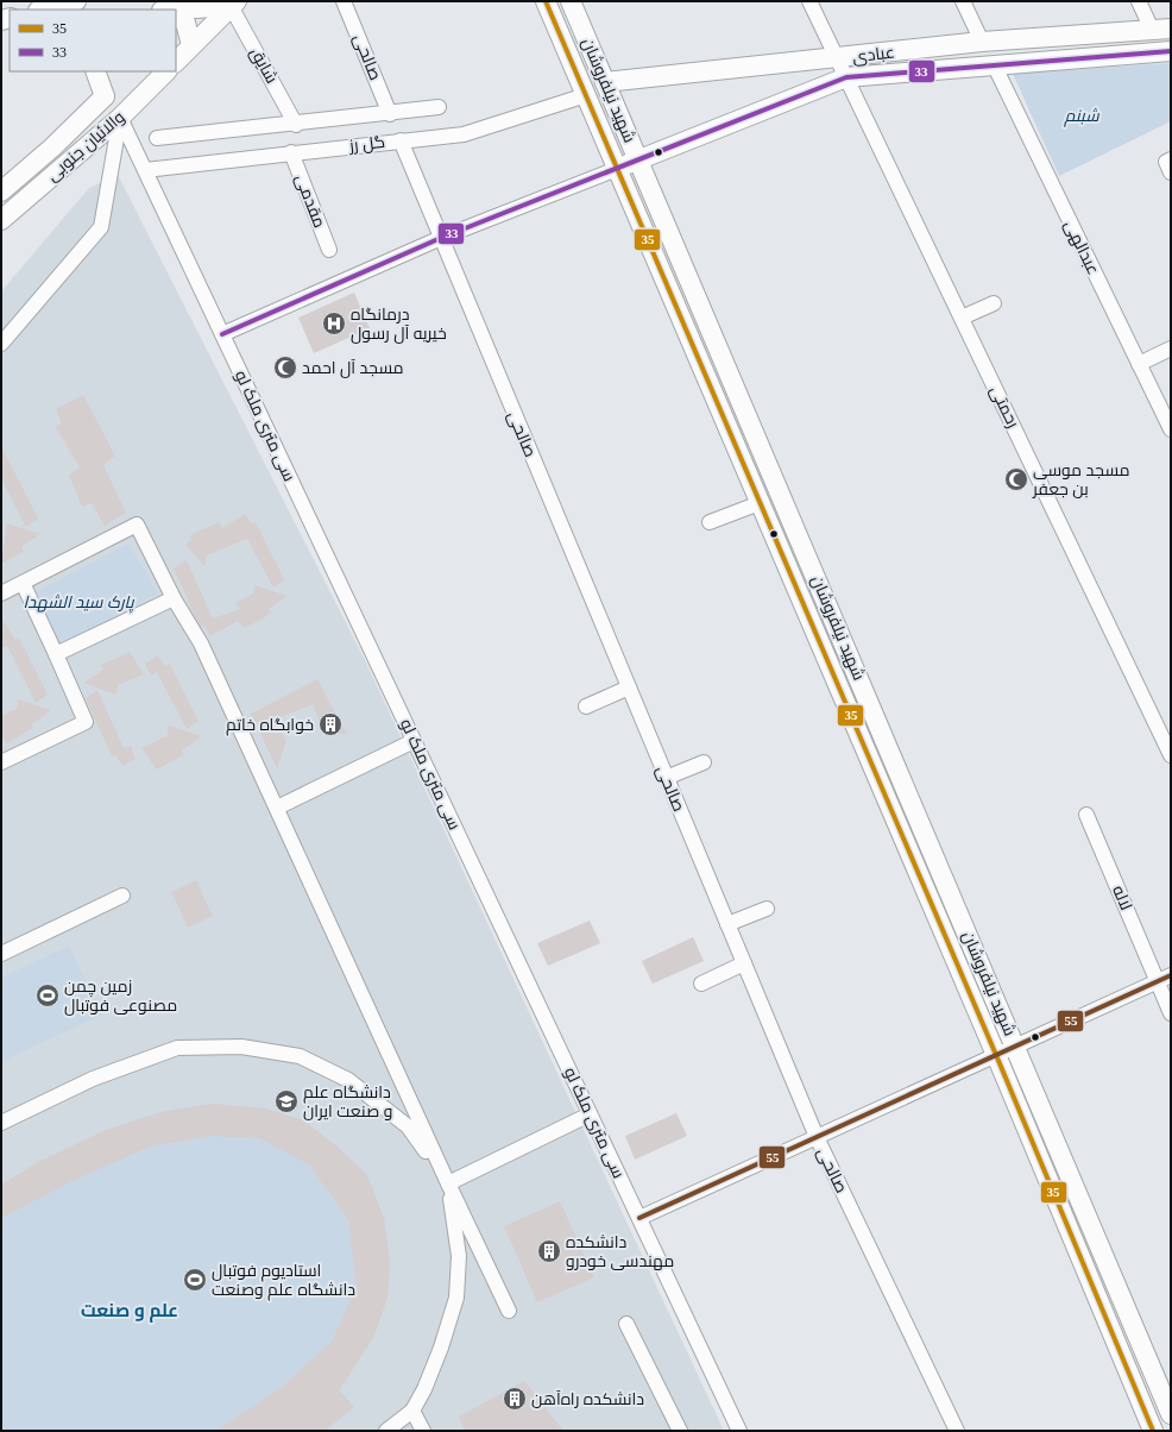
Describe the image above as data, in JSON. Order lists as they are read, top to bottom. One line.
{"streets":{"main road":["عبادی","شهید نیلفروشان","والائیان جنوبی"],"street":["صالحی","شایق","گل رز","مقدمی","عبدالهی","رحمتی","سی متری ملک لو","لاله"]},"crossings":[["عبادی","شهید نیلفروشان"],["عبادی","عبدالهی"],["عبادی","رحمتی"],["صالحی","گل رز"],["شایق","گل رز"],["شهید نیلفروشان","گل رز"],["گل رز","مقدمی"],["گل رز","سی متری ملک لو"],["والائیان جنوبی","سی متری ملک لو"]],"districts":["علم و صنعت"],"parks":["شبنم","پارک سید الشهدا"],"places":{"hospital":["درمانگاه خیریه آل رسول"],"mosque":["مسجد آل احمد","مسجد موسی بن جعفر"],"building":["خوابگاه خاتم","دانشکده مهندسی خودرو","دانشکده راه‌آهن"],"sports":["زمین چمن مصنوعی فوتبال","استادیوم فوتبال دانشگاه علم وصنعت"],"school or university":["دانشگاه علم و صنعت ایران"]},"lines":["transit line 35","transit line 33","transit line 55"],"legend":["35","33"]}
